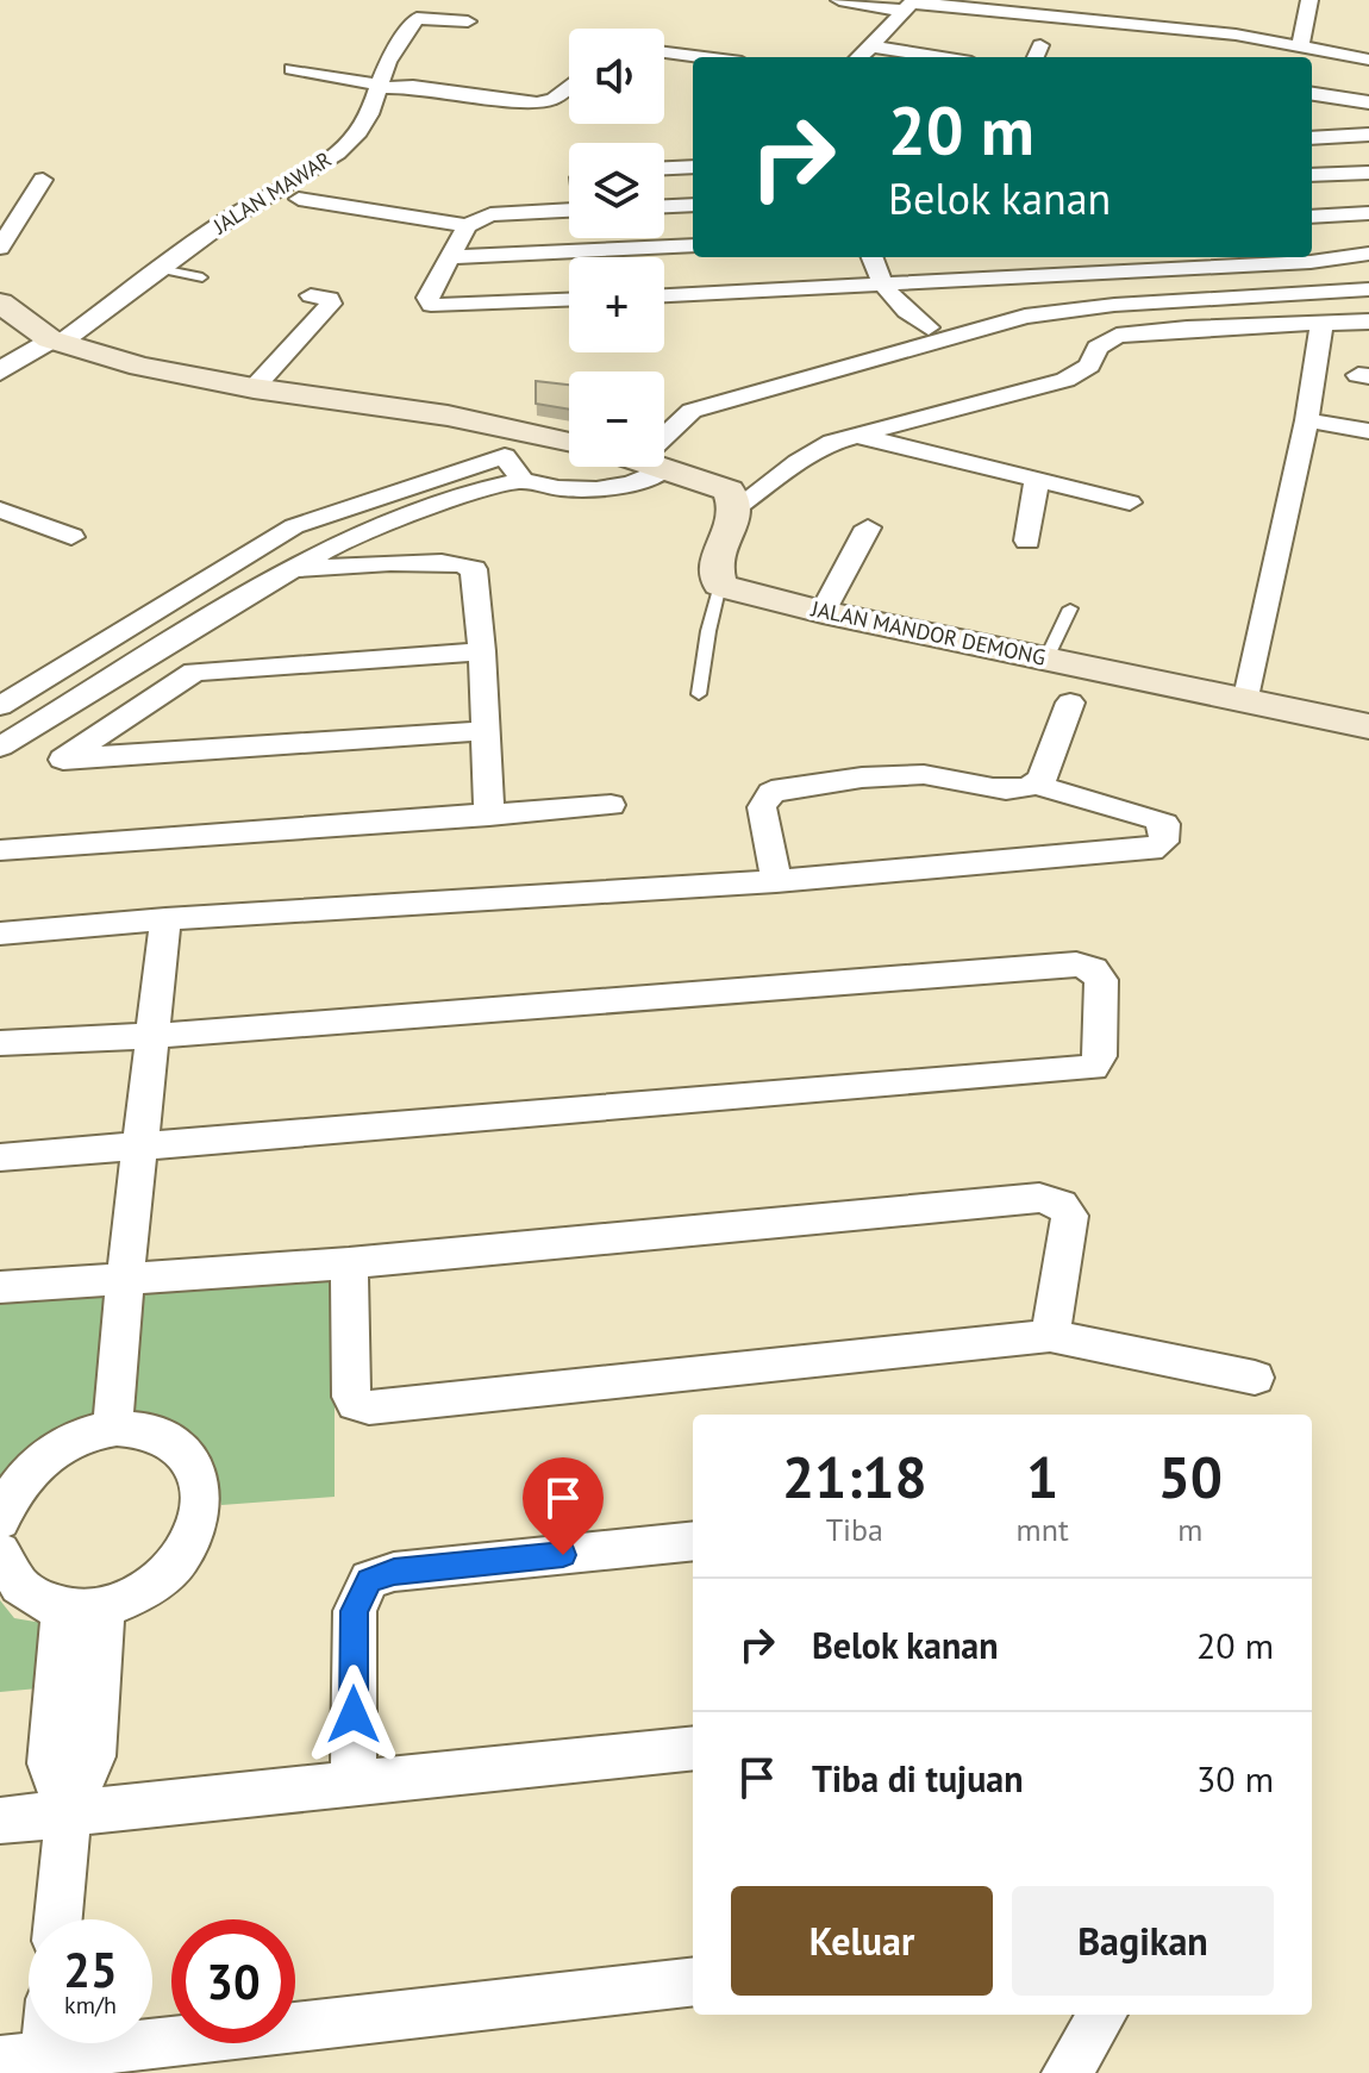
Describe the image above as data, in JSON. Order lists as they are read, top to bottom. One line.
{"streets":{"main road":["JALAN MANDOR DEMONG"],"street":["JALAN MAWAR"]},"page":{"map_buttons":["+","−"],"turn":["20 m","Belok kanan"],"eta":["21:18","Tiba","1","mnt","50","m"],"list":[{"name":"Belok kanan","value":"20 m"},{"name":"Tiba di tujuan","value":"30 m"}],"buttons":["Keluar","Bagikan"],"speed":"25 km/h","limit":"30"}}
